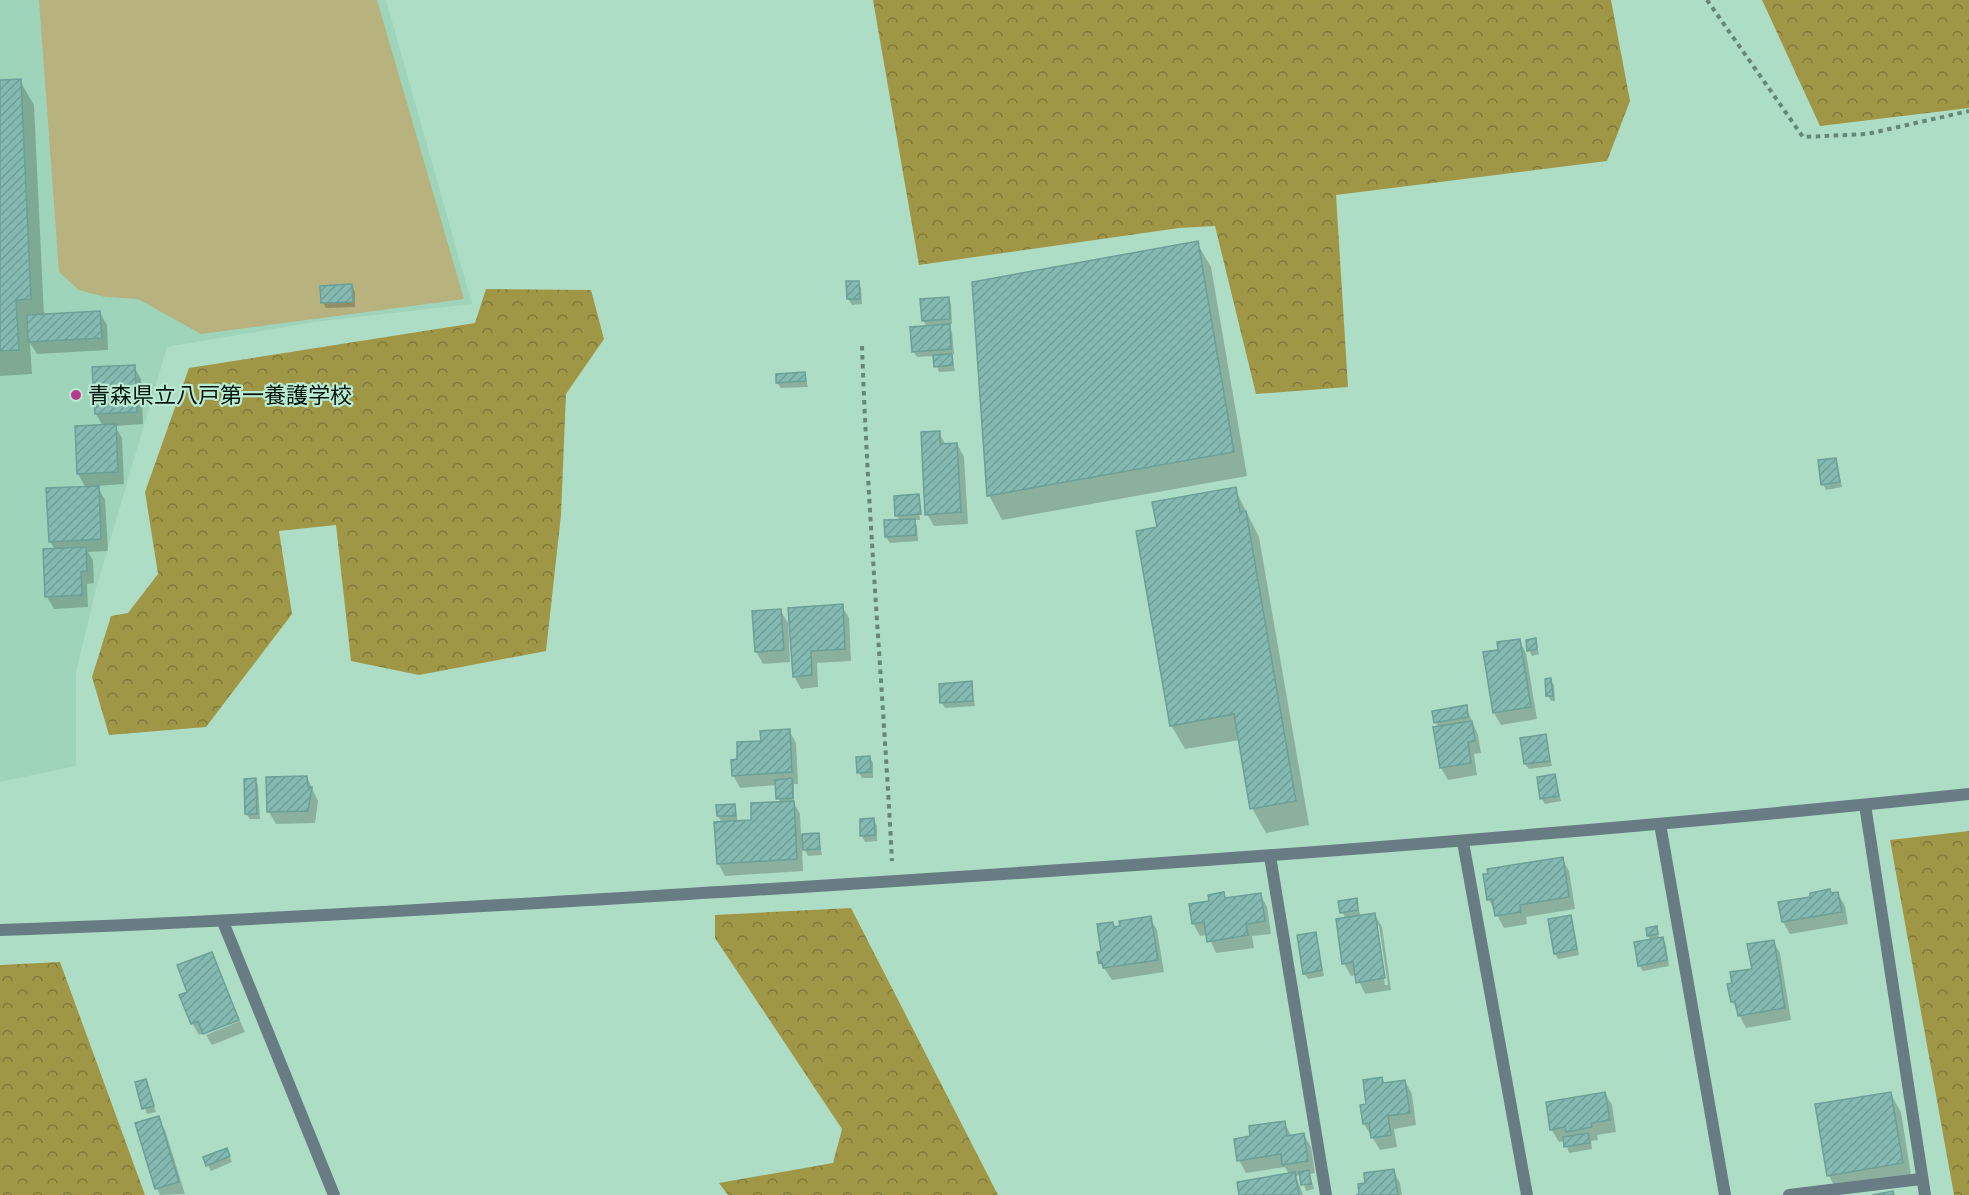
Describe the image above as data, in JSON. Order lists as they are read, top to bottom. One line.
{"places":["青森県立八戸第一養護学校"]}
